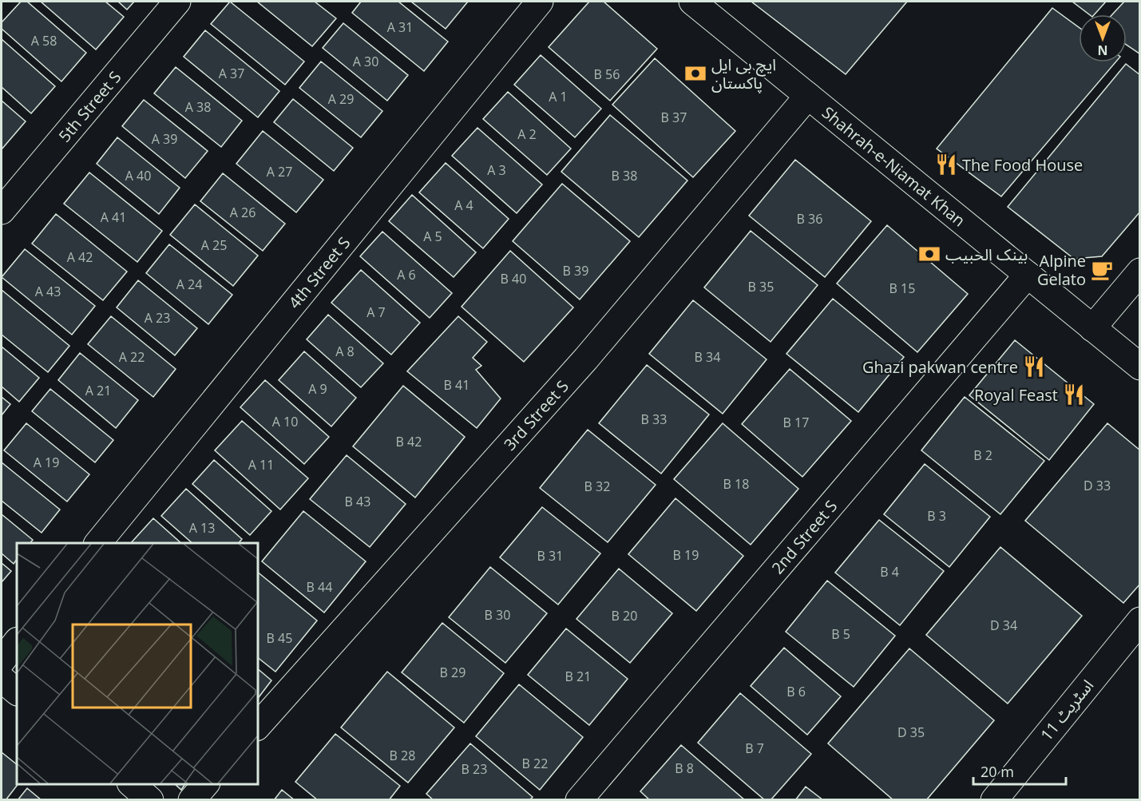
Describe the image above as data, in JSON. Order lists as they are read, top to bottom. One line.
{"streets":{"street":["5th Street S","Shahrah-e-Niamat Khan","4th Street S","3rd Street S","2nd Street S","اسٹریٹ 11"]},"crossings":[["Shahrah-e-Niamat Khan","3rd Street S"],["Shahrah-e-Niamat Khan","2nd Street S"]],"places":{"bank":["ایچ بی ایل پاکستان","بينک الحبيب"],"restaurant":["The Food House","Ghazi pakwan centre","Royal Feast"],"cafe":["Alpine Gelato"]},"house_numbers":["A 31","A 58","A 30","A 37","B 56","A 1","A 29","A 38","B 37","A 2","A 39","A 3","A 27","A 40","B 38","A 4","A 26","A 41","B 36","A 5","A 25","A 42","B 39","A 6","B 40","A 24","B 35","B 15","A 43","A 7","A 23","A 8","A 22","B 34","B 41","A 9","A 21","B 33","A 10","B 17","B 42","B 2","A 19","A 11","B 18","D 33","B 32","B 43","B 3","A 13","B 19","B 31","B 4","B 44","B 30","B 20","D 34","B 5","B 45","B 29","B 21","B 6","D 35","B 7","B 28","B 22","B 8","B 23"],"scale_bar":"20 m","north":"bottom"}
